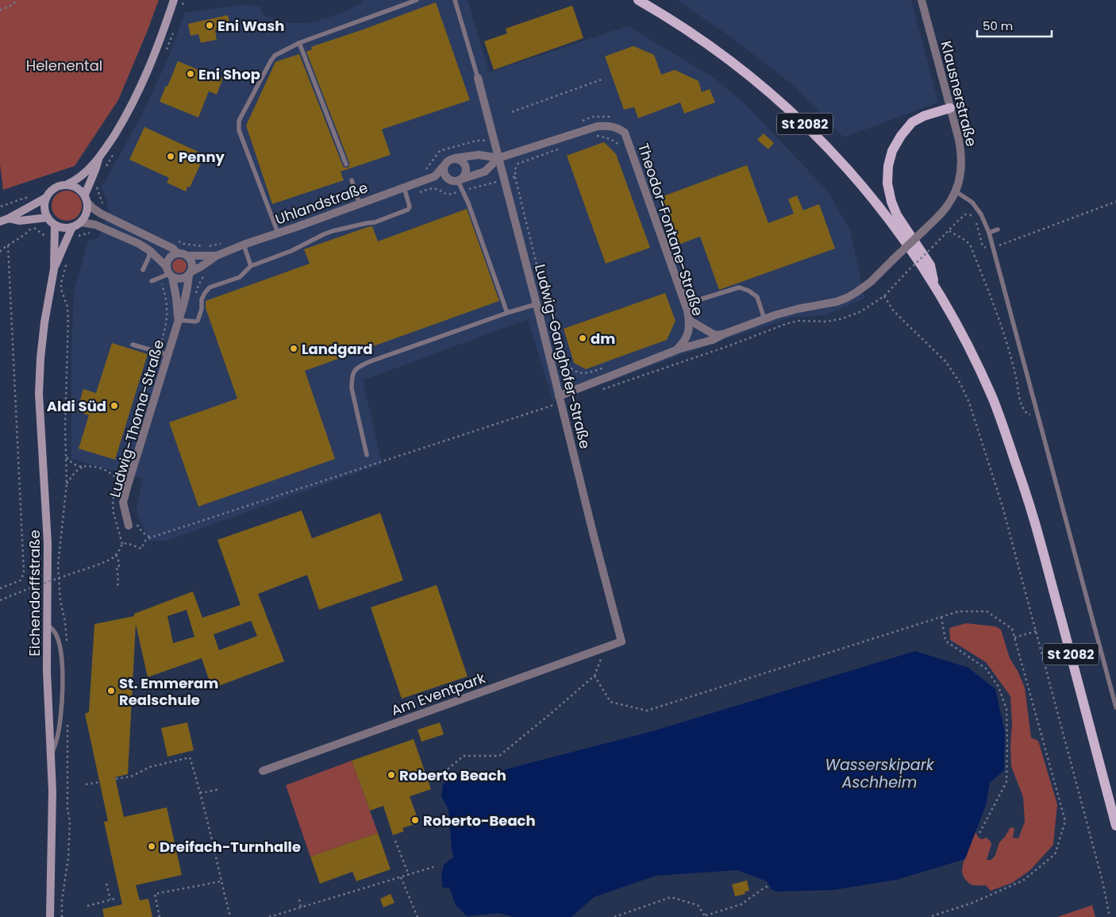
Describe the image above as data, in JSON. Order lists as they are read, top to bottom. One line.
{"streets":{"main road":["St 2082"],"street":["Klausnerstraße","Uhlandstraße","Theodor-Fontane-Straße","Ludwig-Ganghofer-Straße","Ludwig-Thoma-Straße","Eichendorffstraße","Am Eventpark"]},"crossings":[["Uhlandstraße","Ludwig-Thoma-Straße"],["Uhlandstraße","Eichendorffstraße"],["Theodor-Fontane-Straße","Ludwig-Ganghofer-Straße"],["Ludwig-Ganghofer-Straße","Am Eventpark"]],"water":["Wasserskipark Aschheim"],"parks":["Helenental"],"places":["Eni Wash","Eni Shop","Penny","dm","Landgard","Aldi Süd","St. Emmeram Realschule","Roberto Beach","Roberto-Beach","Dreifach-Turnhalle"],"scale_bar":"50 m"}
